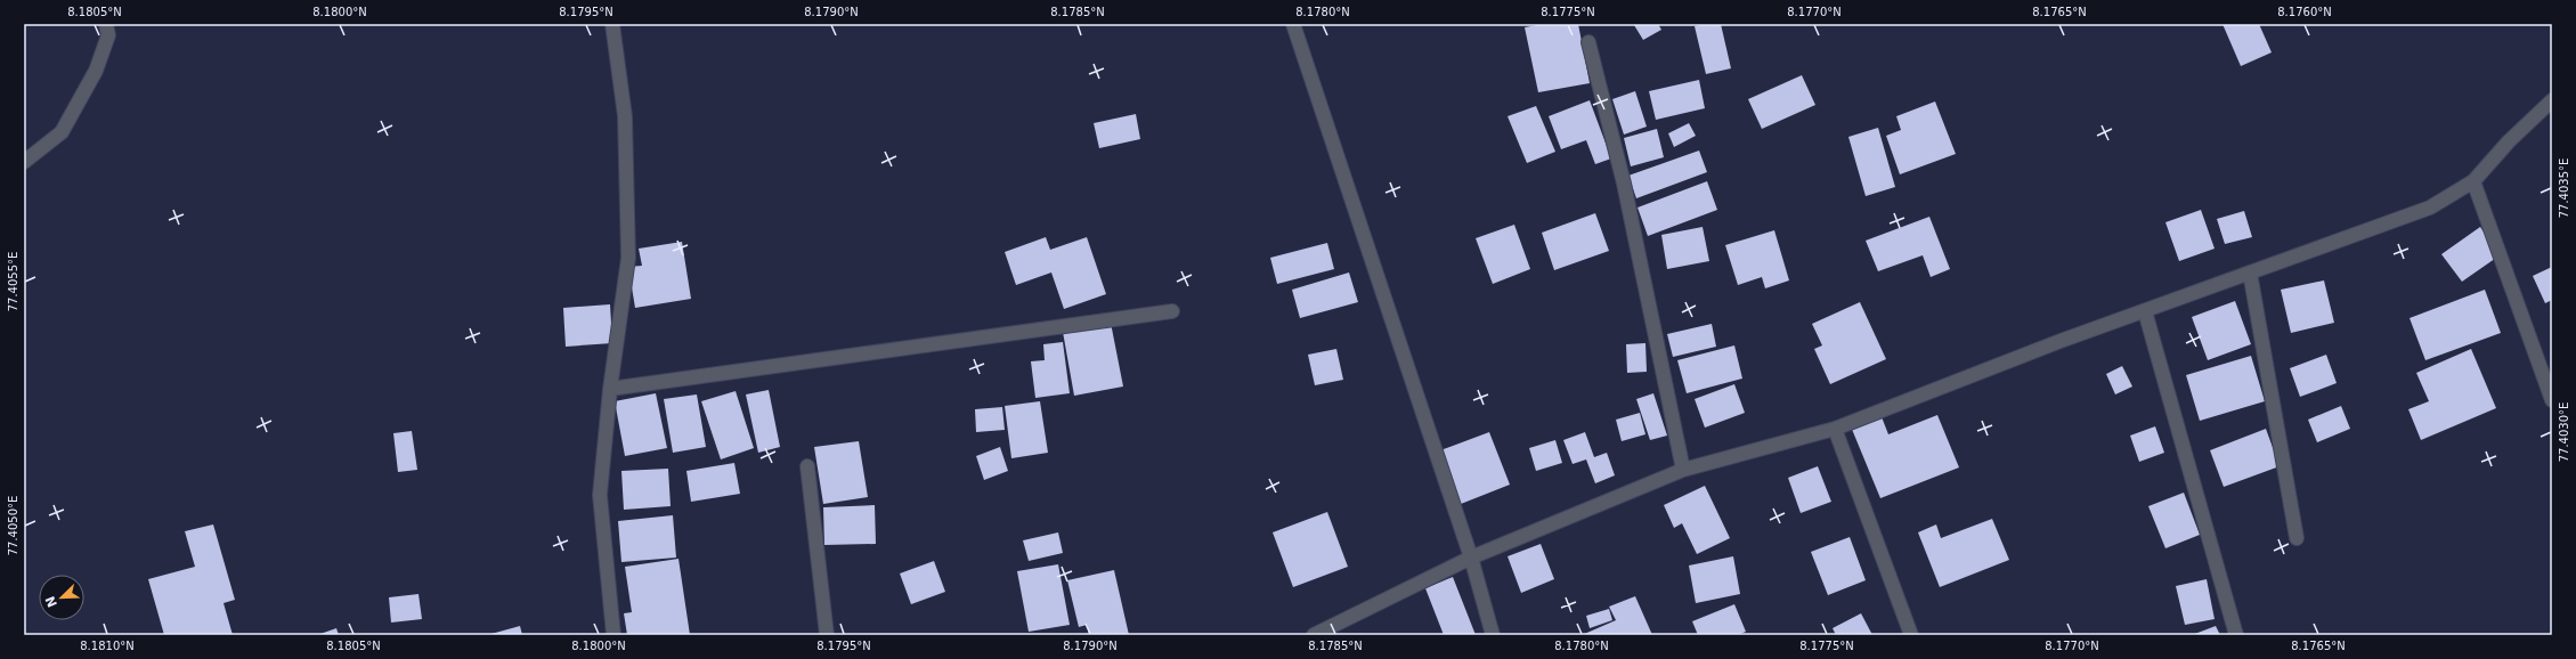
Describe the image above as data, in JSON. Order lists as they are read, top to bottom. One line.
{"north":"bottom left","coordinates":["8.1805°N","8.1800°N","8.1795°N","8.1790°N","8.1785°N","8.1780°N","8.1775°N","8.1770°N","8.1765°N","8.1760°N","77.4035°E","77.4055°E","77.4030°E","77.4050°E","8.1810°N"]}
